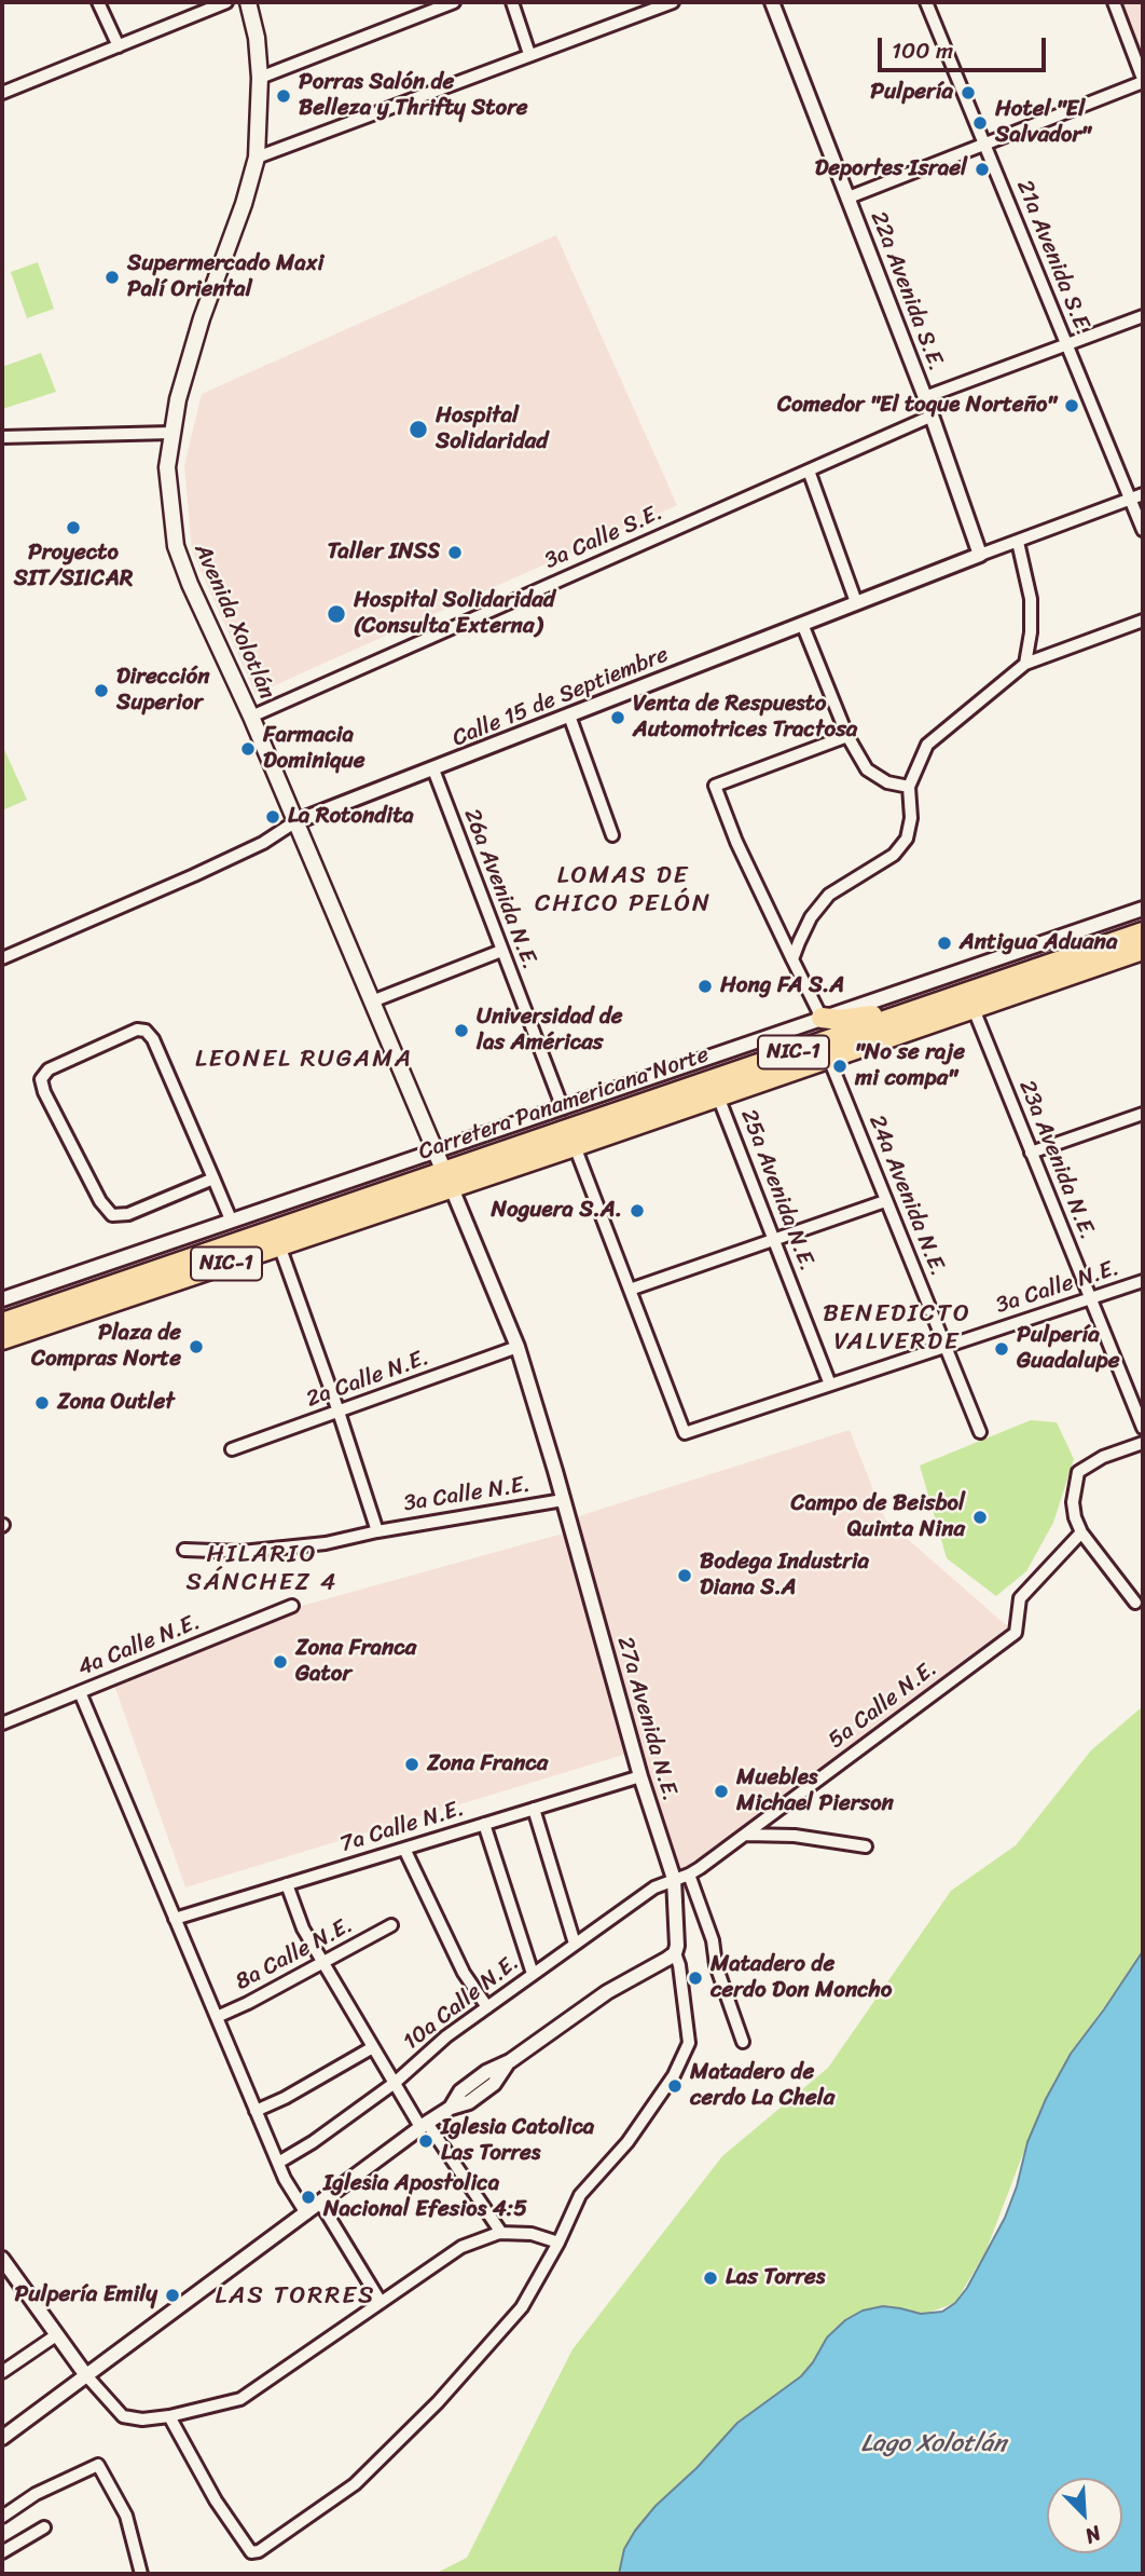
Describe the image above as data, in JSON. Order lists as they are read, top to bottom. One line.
{"streets":{"highway":["NIC-1","Carretera Panamericana Norte"],"main road":["Avenida Xolotlán"],"street":["21a Avenida S.E.","22a Avenida S.E.","3a Calle S.E.","Calle 15 de Septiembre","26a Avenida N.E.","23a Avenida N.E.","25a Avenida N.E.","24a Avenida N.E.","3a Calle N.E.","2a Calle N.E.","4a Calle N.E.","5a Calle N.E.","27a Avenida N.E.","7a Calle N.E.","8a Calle N.E.","10a Calle N.E."]},"crossings":[["21a Avenida S.E.","Calle 15 de Septiembre"],["22a Avenida S.E.","3a Calle S.E."],["22a Avenida S.E.","Calle 15 de Septiembre"],["3a Calle S.E.","Avenida Xolotlán"],["Avenida Xolotlán","Calle 15 de Septiembre"],["Avenida Xolotlán","Carretera Panamericana Norte"],["Avenida Xolotlán","27a Avenida N.E."],["Calle 15 de Septiembre","26a Avenida N.E."],["Carretera Panamericana Norte","23a Avenida N.E."],["Carretera Panamericana Norte","25a Avenida N.E."],["Carretera Panamericana Norte","24a Avenida N.E."],["Carretera Panamericana Norte","27a Avenida N.E."],["23a Avenida N.E.","3a Calle N.E."],["25a Avenida N.E.","3a Calle N.E."],["24a Avenida N.E.","3a Calle N.E."],["3a Calle N.E.","27a Avenida N.E."],["2a Calle N.E.","27a Avenida N.E."],["5a Calle N.E.","27a Avenida N.E."],["5a Calle N.E.","10a Calle N.E."],["27a Avenida N.E.","7a Calle N.E."],["27a Avenida N.E.","10a Calle N.E."]],"districts":["LOMAS DE CHICO PELÓN","LEONEL RUGAMA","BENEDICTO VALVERDE","HILARIO SÁNCHEZ 4","LAS TORRES"],"water":["Lago Xolotlán"],"places":["Pulpería","Porras Salón de Belleza y Thrifty Store","Hotel \"El Salvador\"","Deportes Israel","Supermercado Maxi Palí Oriental","Comedor \"El toque Norteño\"","Hospital Solidaridad","Proyecto SIT/SIICAR","Taller INSS","Hospital Solidaridad (Consulta Externa)","Dirección Superior","Venta de Respuesto Automotrices Tractosa","Farmacia Dominique","La Rotondita","Antigua Aduana","Hong FA S.A","Universidad de las Américas","\"No se raje mi compa\"","Noguera S.A.","Plaza de Compras Norte","Pulpería Guadalupe","Zona Outlet","Campo de Beisbol Quinta Nina","Bodega Industria Diana S.A","Zona Franca Gator","Zona Franca","Muebles Michael Pierson","Matadero de cerdo Don Moncho","Matadero de cerdo La Chela","Iglesia Catolica Las Torres","Iglesia Apostolica Nacional Efesios 4:5","Las Torres","Pulpería Emily"],"scale_bar":"100 m","north":"bottom right"}
